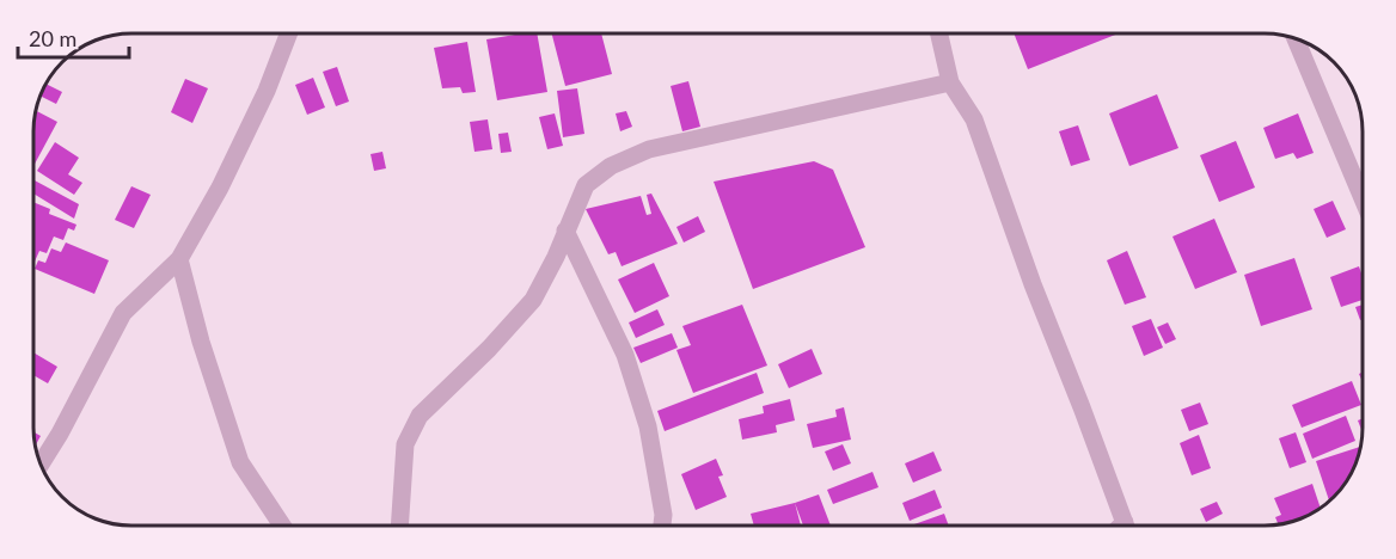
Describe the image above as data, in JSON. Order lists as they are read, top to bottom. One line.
{"scale_bar":"20 m"}
